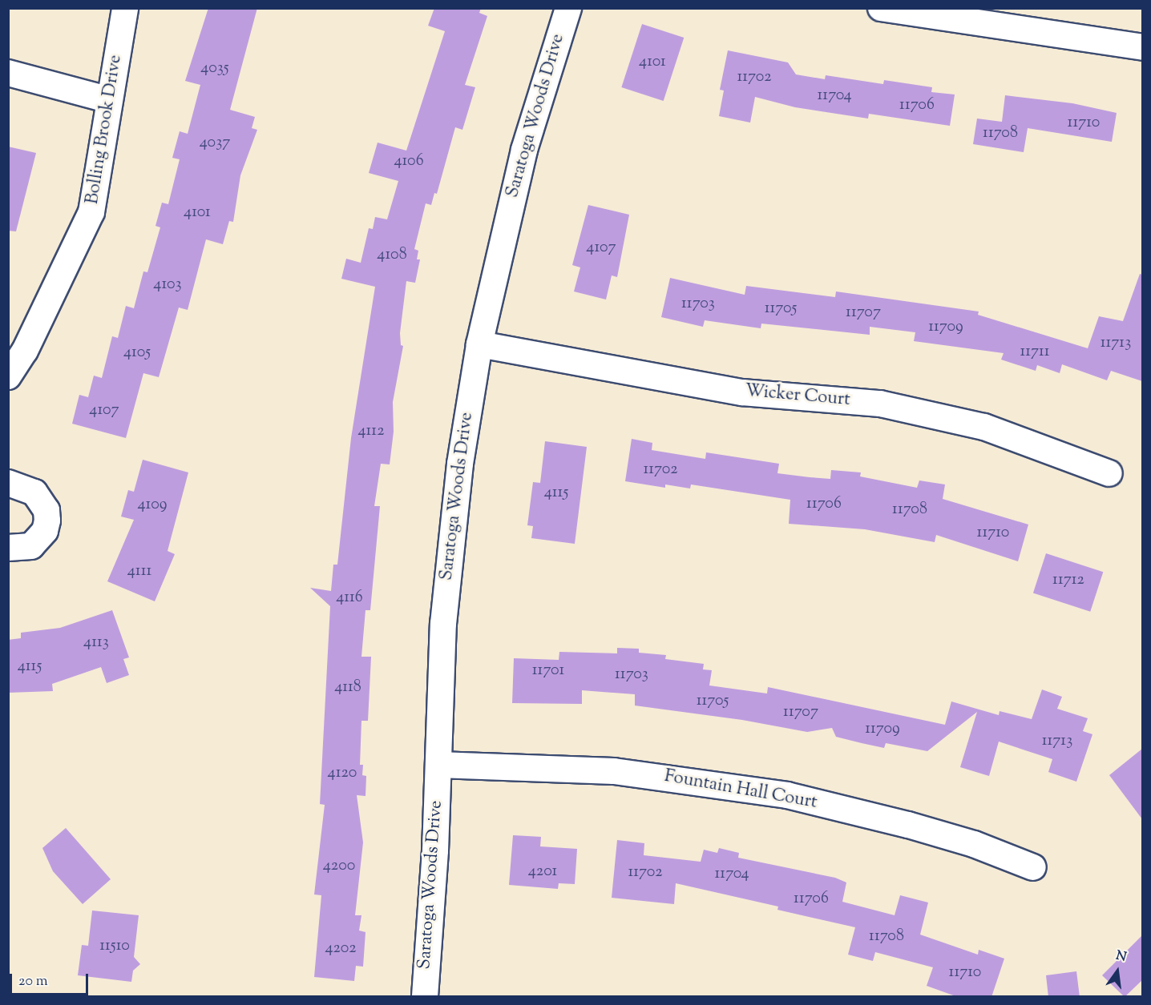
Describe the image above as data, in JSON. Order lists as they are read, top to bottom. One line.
{"streets":{"street":["Saratoga Woods Drive","Bolling Brook Drive","Wicker Court","Fountain Hall Court"]},"crossings":[["Saratoga Woods Drive","Wicker Court"],["Saratoga Woods Drive","Fountain Hall Court"]],"house_numbers":["4101","4035","11702","11704","11706","11710","11708","4037","4106","4101","4107","4108","4103","11703","11705","11707","11709","11713","11711","4105","4107","4112","11702","4115","11706","4109","11708","11710","4111","11712","4116","4113","4115","11701","11703","4118","11705","11707","11709","11713","4120","4200","4201","11702","11704","11706","11708","11510","4202","11710"],"scale_bar":"20 m","north":"top"}
